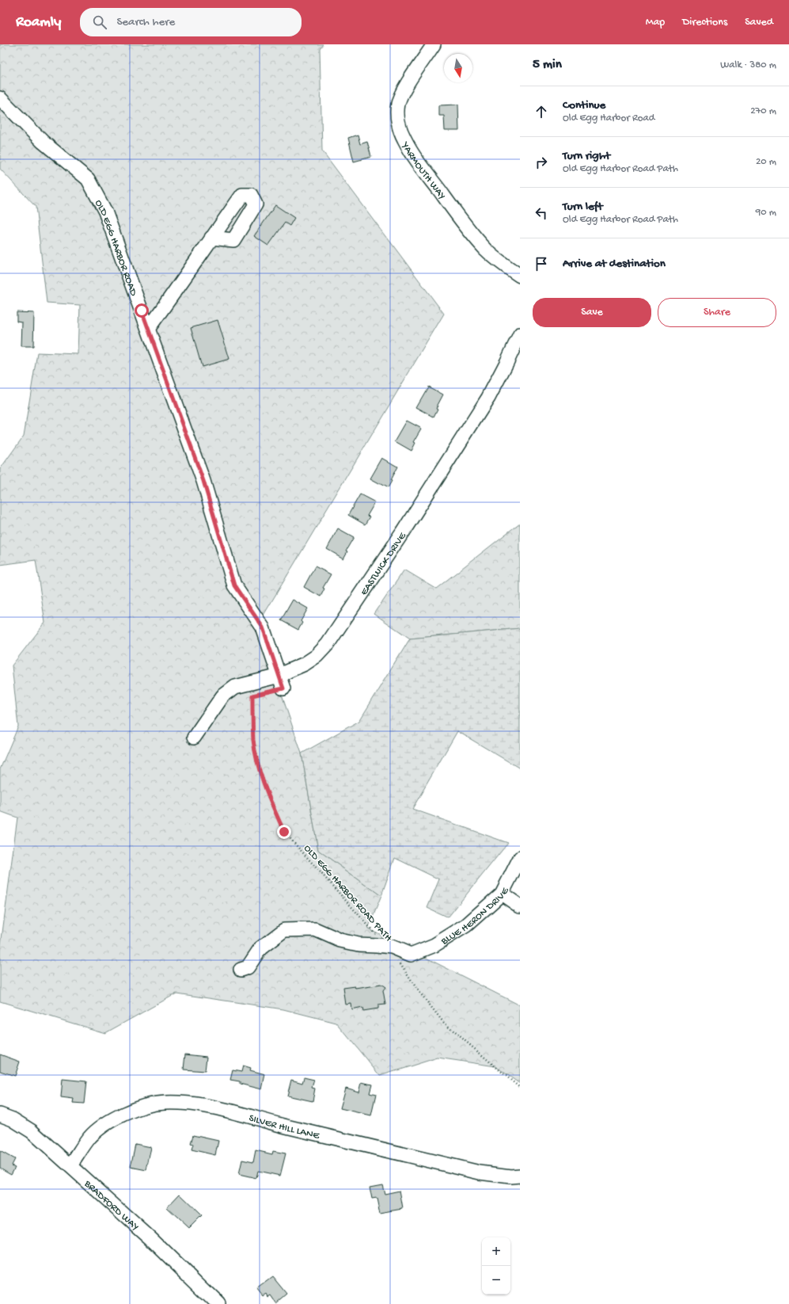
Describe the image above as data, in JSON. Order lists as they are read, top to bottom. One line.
{"streets":{"street":["YARMOUTH WAY","OLD EGG HARBOR ROAD","EASTWICK DRIVE","BLUE HERON DRIVE","SILVER HILL LANE","BRADFORD WAY"],"path":["OLD EGG HARBOR ROAD PATH"]},"crossings":[["OLD EGG HARBOR ROAD","EASTWICK DRIVE"],["OLD EGG HARBOR ROAD","OLD EGG HARBOR ROAD PATH"],["EASTWICK DRIVE","OLD EGG HARBOR ROAD PATH"],["OLD EGG HARBOR ROAD PATH","BLUE HERON DRIVE"],["SILVER HILL LANE","BRADFORD WAY"]],"north":"bottom","page":{"header":"Roamly","search":"Search here","nav":["Map","Directions","Saved"],"heading":["5 min","Walk · 380 m"],"list":[["Continue","Old Egg Harbor Road","270 m"],["Turn right","Old Egg Harbor Road Path","20 m"],["Turn left","Old Egg Harbor Road Path","90 m"],"Arrive at destination"],"buttons":["Save","Share"],"map_buttons":["+","−"]}}
